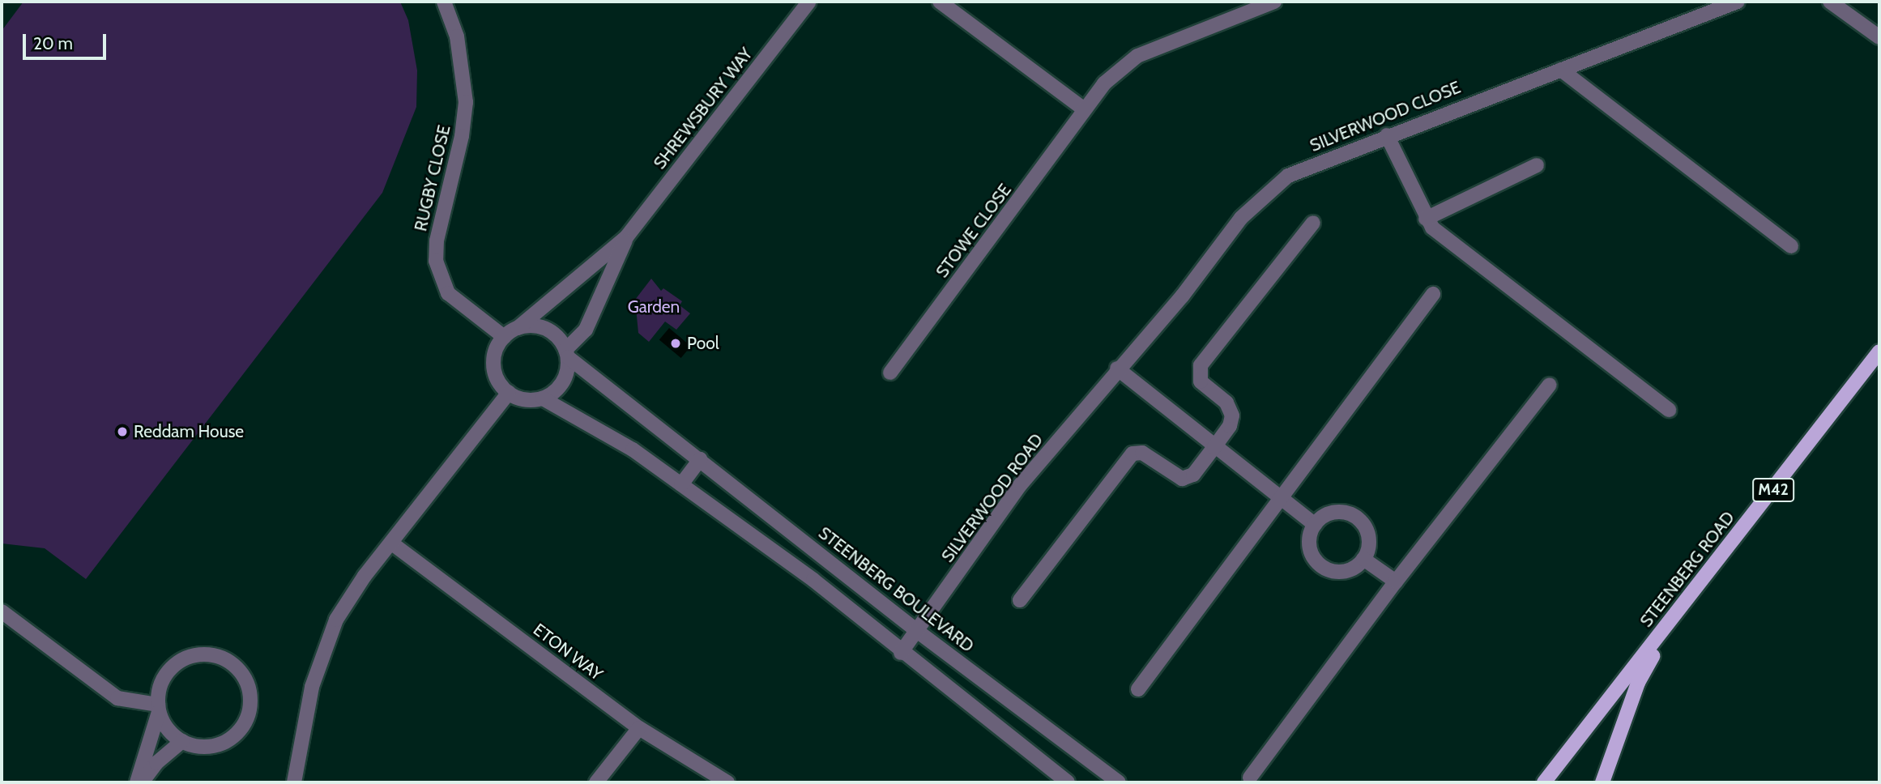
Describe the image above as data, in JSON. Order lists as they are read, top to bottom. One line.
{"streets":{"main road":["M42","STEENBERG ROAD"],"street":["SHREWSBURY WAY","SILVERWOOD CLOSE","RUGBY CLOSE","STOWE CLOSE","SILVERWOOD ROAD","STEENBERG BOULEVARD","ETON WAY"]},"crossings":[["SILVERWOOD CLOSE","SILVERWOOD ROAD"],["RUGBY CLOSE","STEENBERG BOULEVARD"],["SILVERWOOD ROAD","STEENBERG BOULEVARD"]],"parks":["Garden"],"places":["Pool","Reddam House"],"scale_bar":"20 m"}
